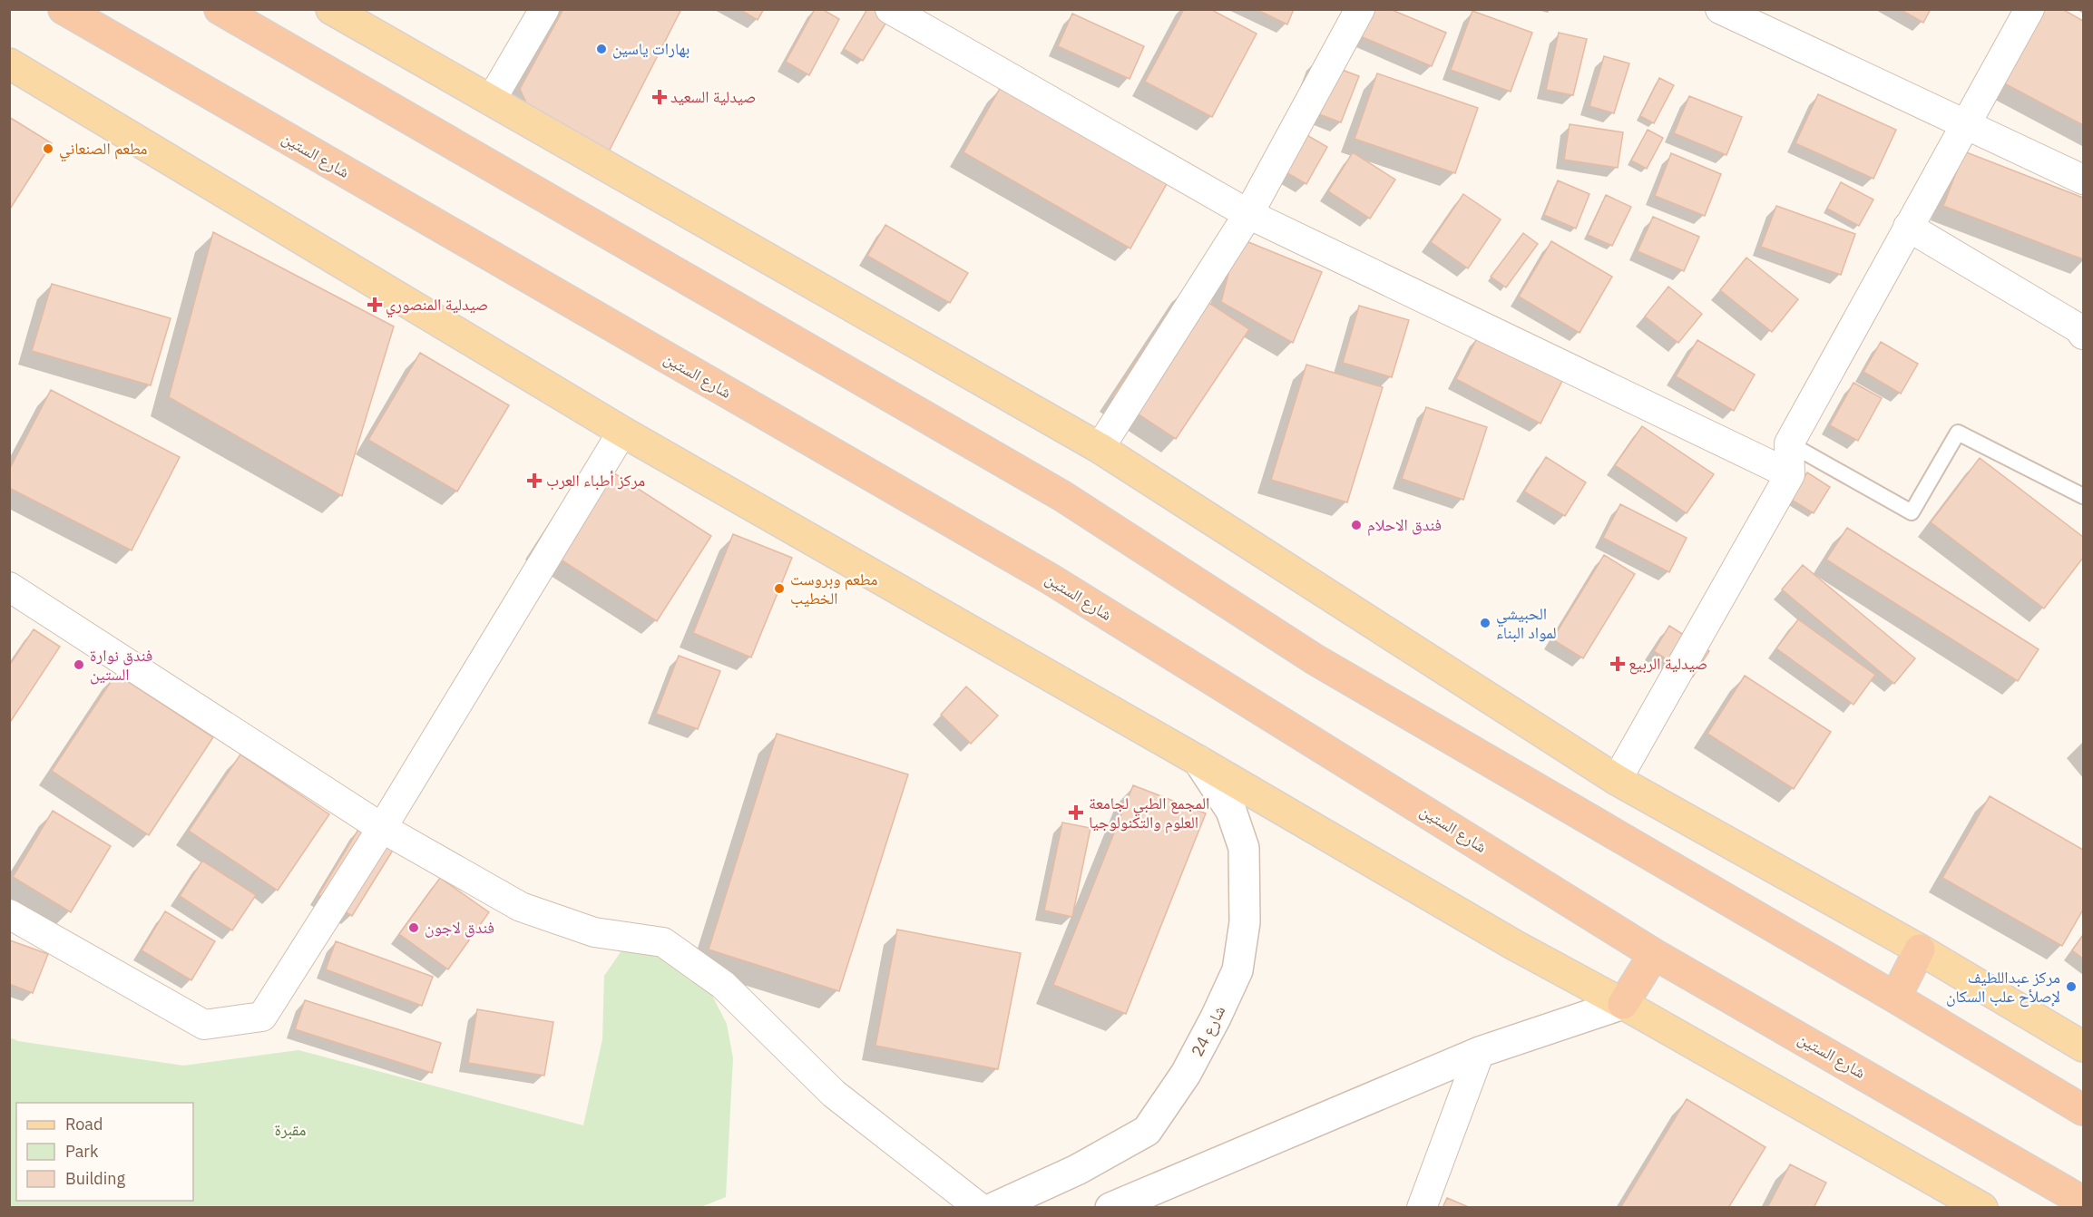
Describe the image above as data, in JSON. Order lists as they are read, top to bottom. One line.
{"streets":{"highway":["شارع الستين"],"street":["شارع 24"]},"parks":["مقبرة"],"places":{"other":["بهارات ياسين","مطعم الصنعاني","فندق الاحلام","مطعم وبروست الخطيب","الحبيشي لمواد البناء","فندق نوارة الستين","فندق لاجون","مركز عبداللطيف لإصلأح علب السكان"],"health":["صيدلية السعيد","صيدلية المنصوري","مركز أطباء العرب","صيدلية الربيع","المجمع الطبي لجامعة العلوم والتكنولوجيا"]},"legend":["Road","Park","Building"]}
